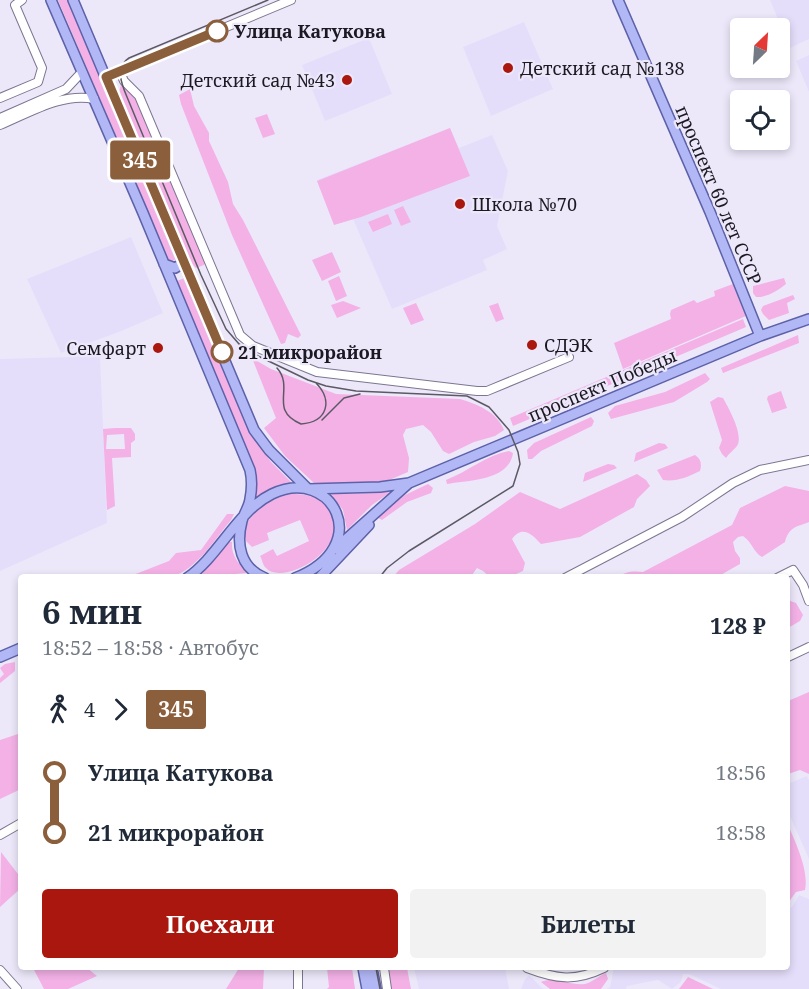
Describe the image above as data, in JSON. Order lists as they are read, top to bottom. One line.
{"streets":{"main road":["проспект 60 лет СССР","проспект Победы"]},"crossings":[["проспект 60 лет СССР","проспект Победы"]],"places":["Улица Катукова","Детский сад №138","Детский сад №43","Школа №70","СДЭК","Семфарт","21 микрорайон"],"lines":["bus line 345"],"north":"top right","page":{"on_map":"345","heading":["6 мин","18:52 – 18:58 · Автобус","128 ₽"],"legs":["4","345"],"list":[{"name":"Улица Катукова","value":"18:56"},{"name":"21 микрорайон","value":"18:58"}],"buttons":["Поехали","Билеты"]}}
